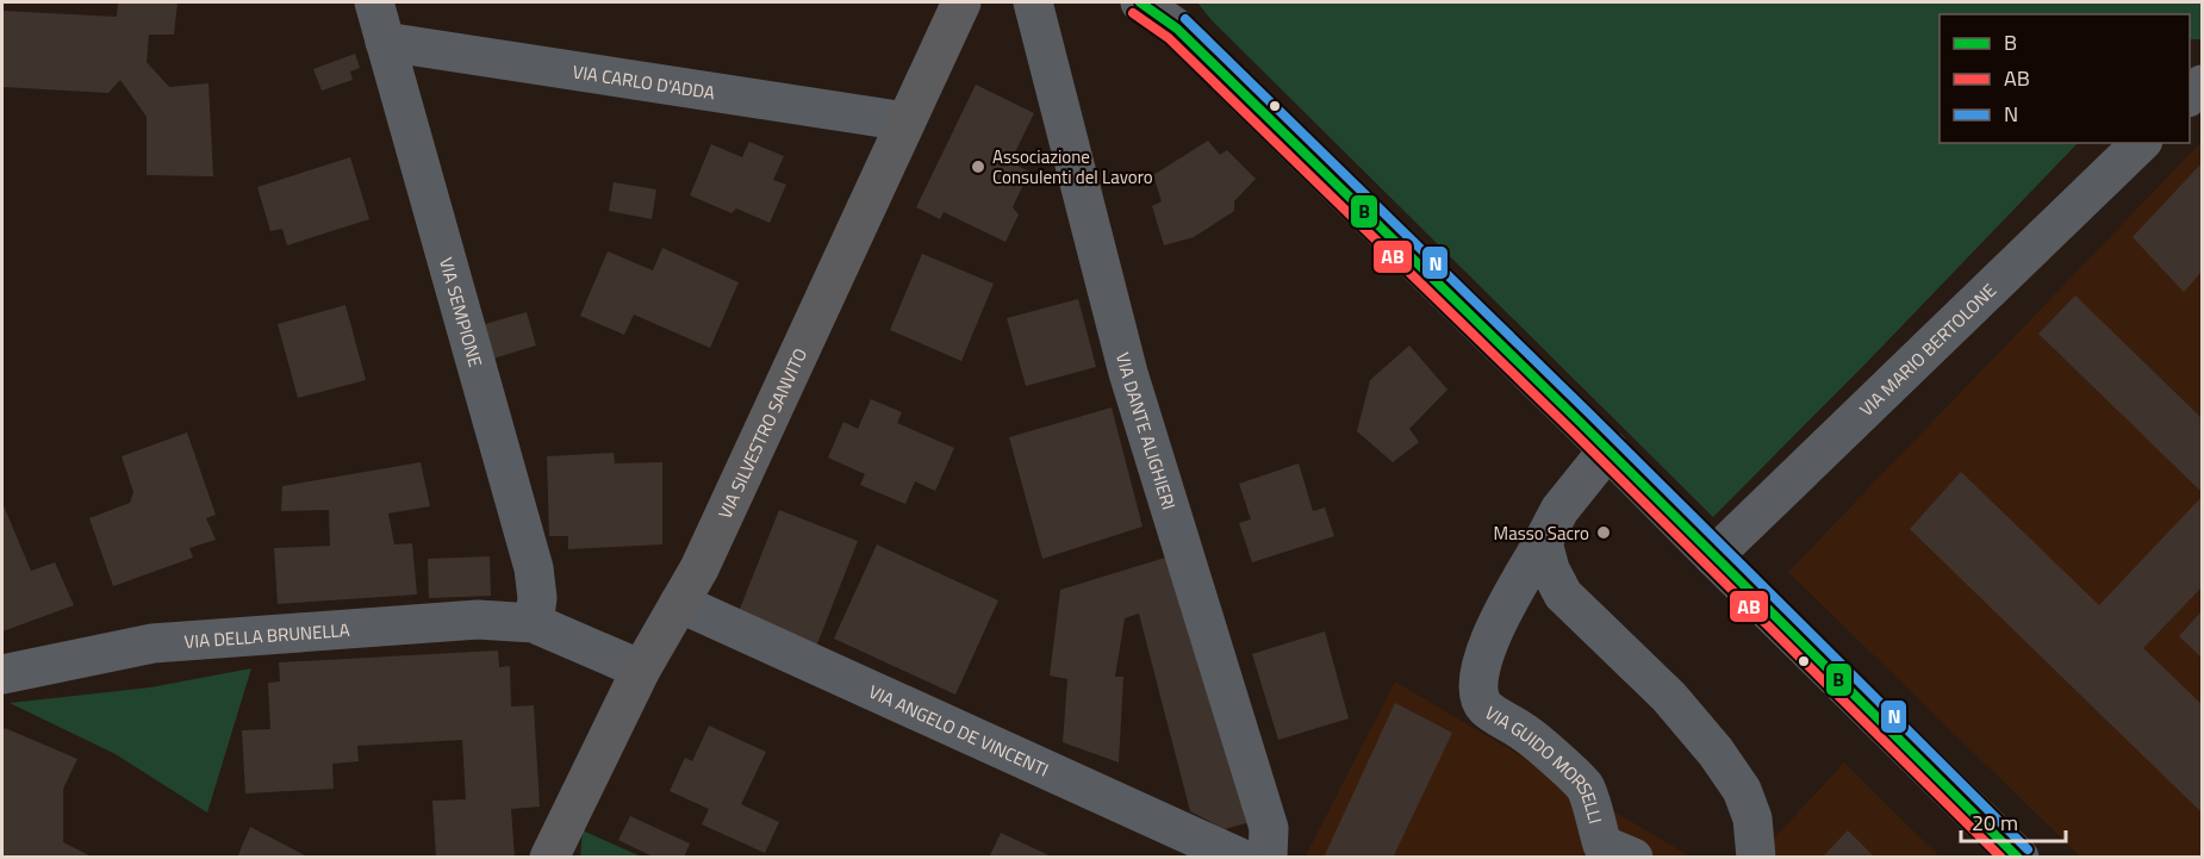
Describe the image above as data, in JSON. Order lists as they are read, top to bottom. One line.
{"streets":{"main road":["VIA SILVESTRO SANVITO"],"street":["VIA CARLO D'ADDA","VIA SEMPIONE","VIA MARIO BERTOLONE","VIA DANTE ALIGHIERI","VIA DELLA BRUNELLA","VIA ANGELO DE VINCENTI","VIA GUIDO MORSELLI"]},"crossings":[["VIA CARLO D'ADDA","VIA SEMPIONE"],["VIA CARLO D'ADDA","VIA SILVESTRO SANVITO"],["VIA SEMPIONE","VIA DELLA BRUNELLA"],["VIA SILVESTRO SANVITO","VIA ANGELO DE VINCENTI"]],"places":["Associazione Consulenti del Lavoro","Masso Sacro"],"lines":["transit line B","transit line AB","transit line N"],"legend":["B","AB","N"],"scale_bar":"20 m"}
